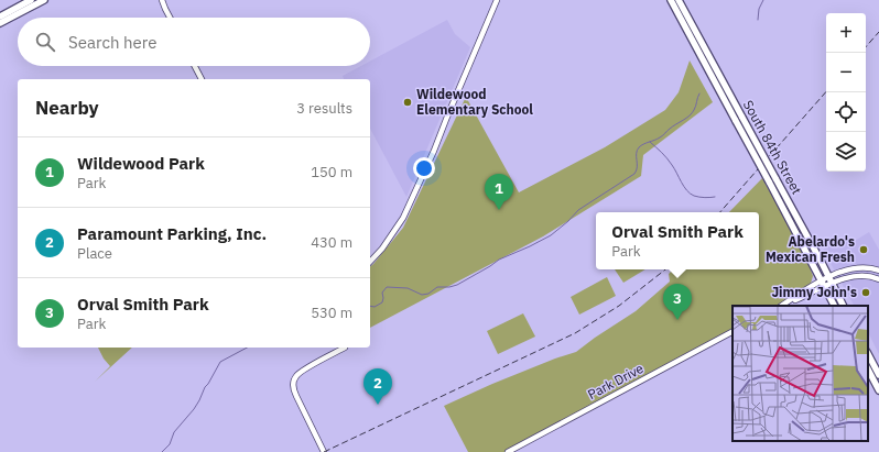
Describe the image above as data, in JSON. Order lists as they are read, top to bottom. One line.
{"streets":{"main road":["South 84th Street"],"street":["Park Drive"]},"places":["Wildewood Elementary School","Abelardo's Mexican Fresh","Jimmy John's"],"page":{"map_buttons":["+","−"],"search":"Search here","heading":["Nearby","3 results"],"list":[{"mark":"1","name":"Wildewood Park","note":"Park","value":"150 m"},{"mark":"2","name":"Paramount Parking, Inc.","note":"Place","value":"430 m"},{"mark":"3","name":"Orval Smith Park","note":"Park","value":"530 m"}],"pins":["1","3","2"],"popup":["Orval Smith Park","Park"]}}
